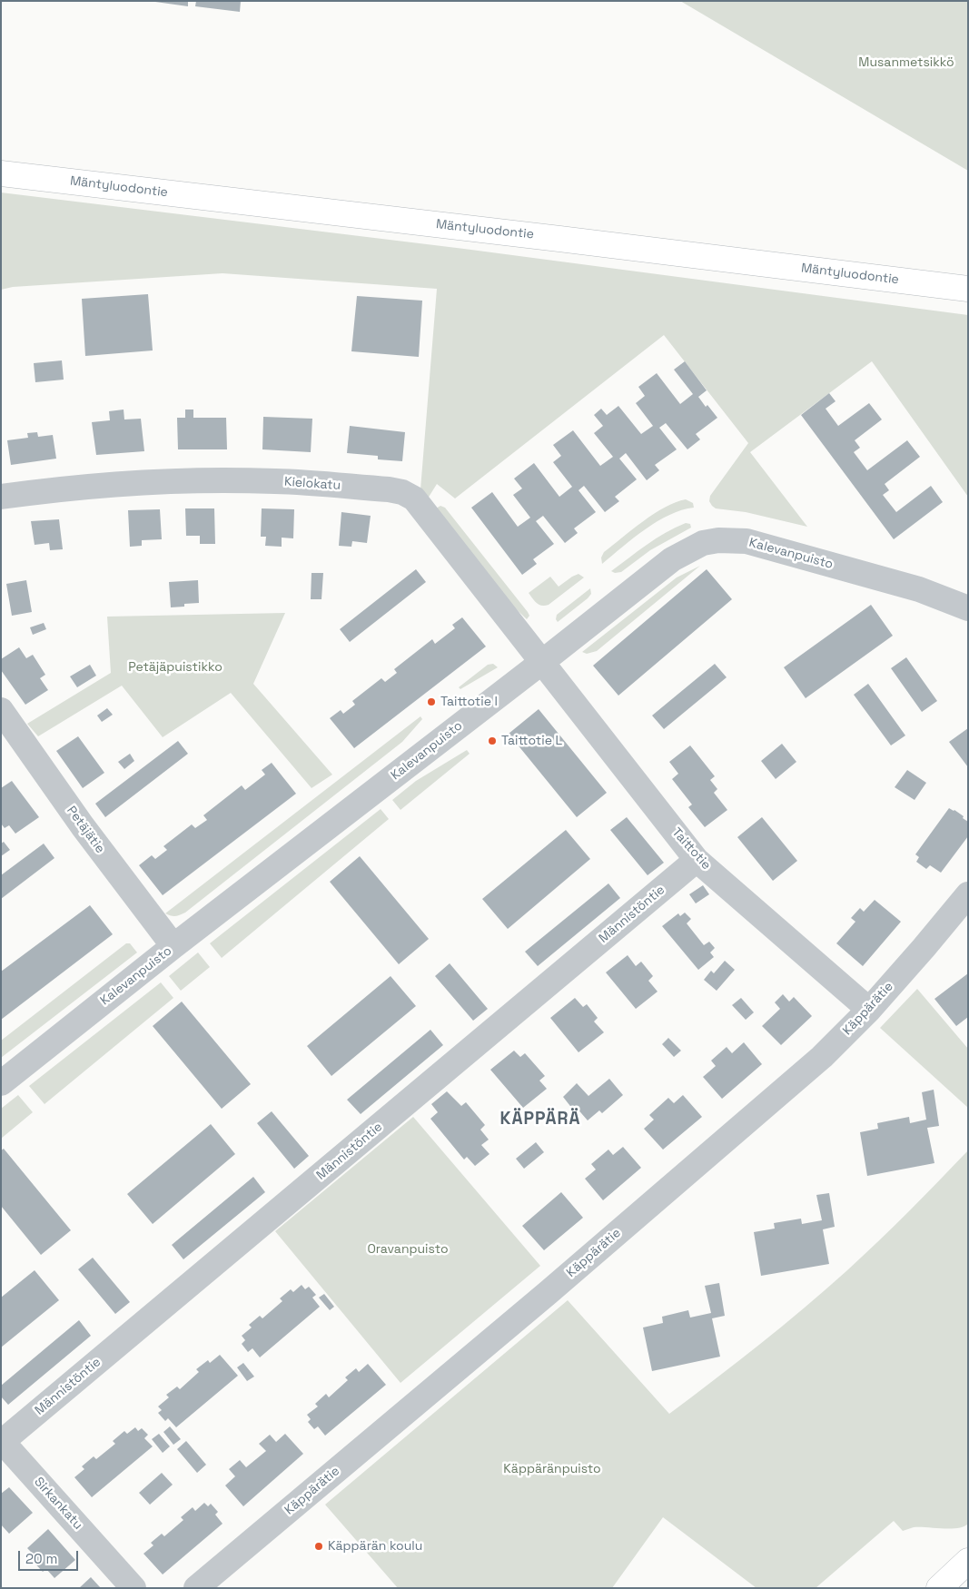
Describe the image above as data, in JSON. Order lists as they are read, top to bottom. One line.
{"streets":{"main road":["Mäntyluodontie"],"street":["Kielokatu","Kalevanpuisto","Petäjätie","Taittotie","Männistöntie","Käppärätie","Sirkankatu"]},"crossings":[["Kielokatu","Kalevanpuisto"],["Kielokatu","Taittotie"],["Kalevanpuisto","Petäjätie"],["Kalevanpuisto","Taittotie"],["Taittotie","Männistöntie"],["Taittotie","Käppärätie"],["Männistöntie","Sirkankatu"]],"districts":["KÄPPÄRÄ"],"parks":["Musanmetsikkö","Petäjäpuistikko","Oravanpuisto","Käppäränpuisto"],"places":["Taittotie I","Taittotie L","Käppärän koulu"],"scale_bar":"20 m"}
